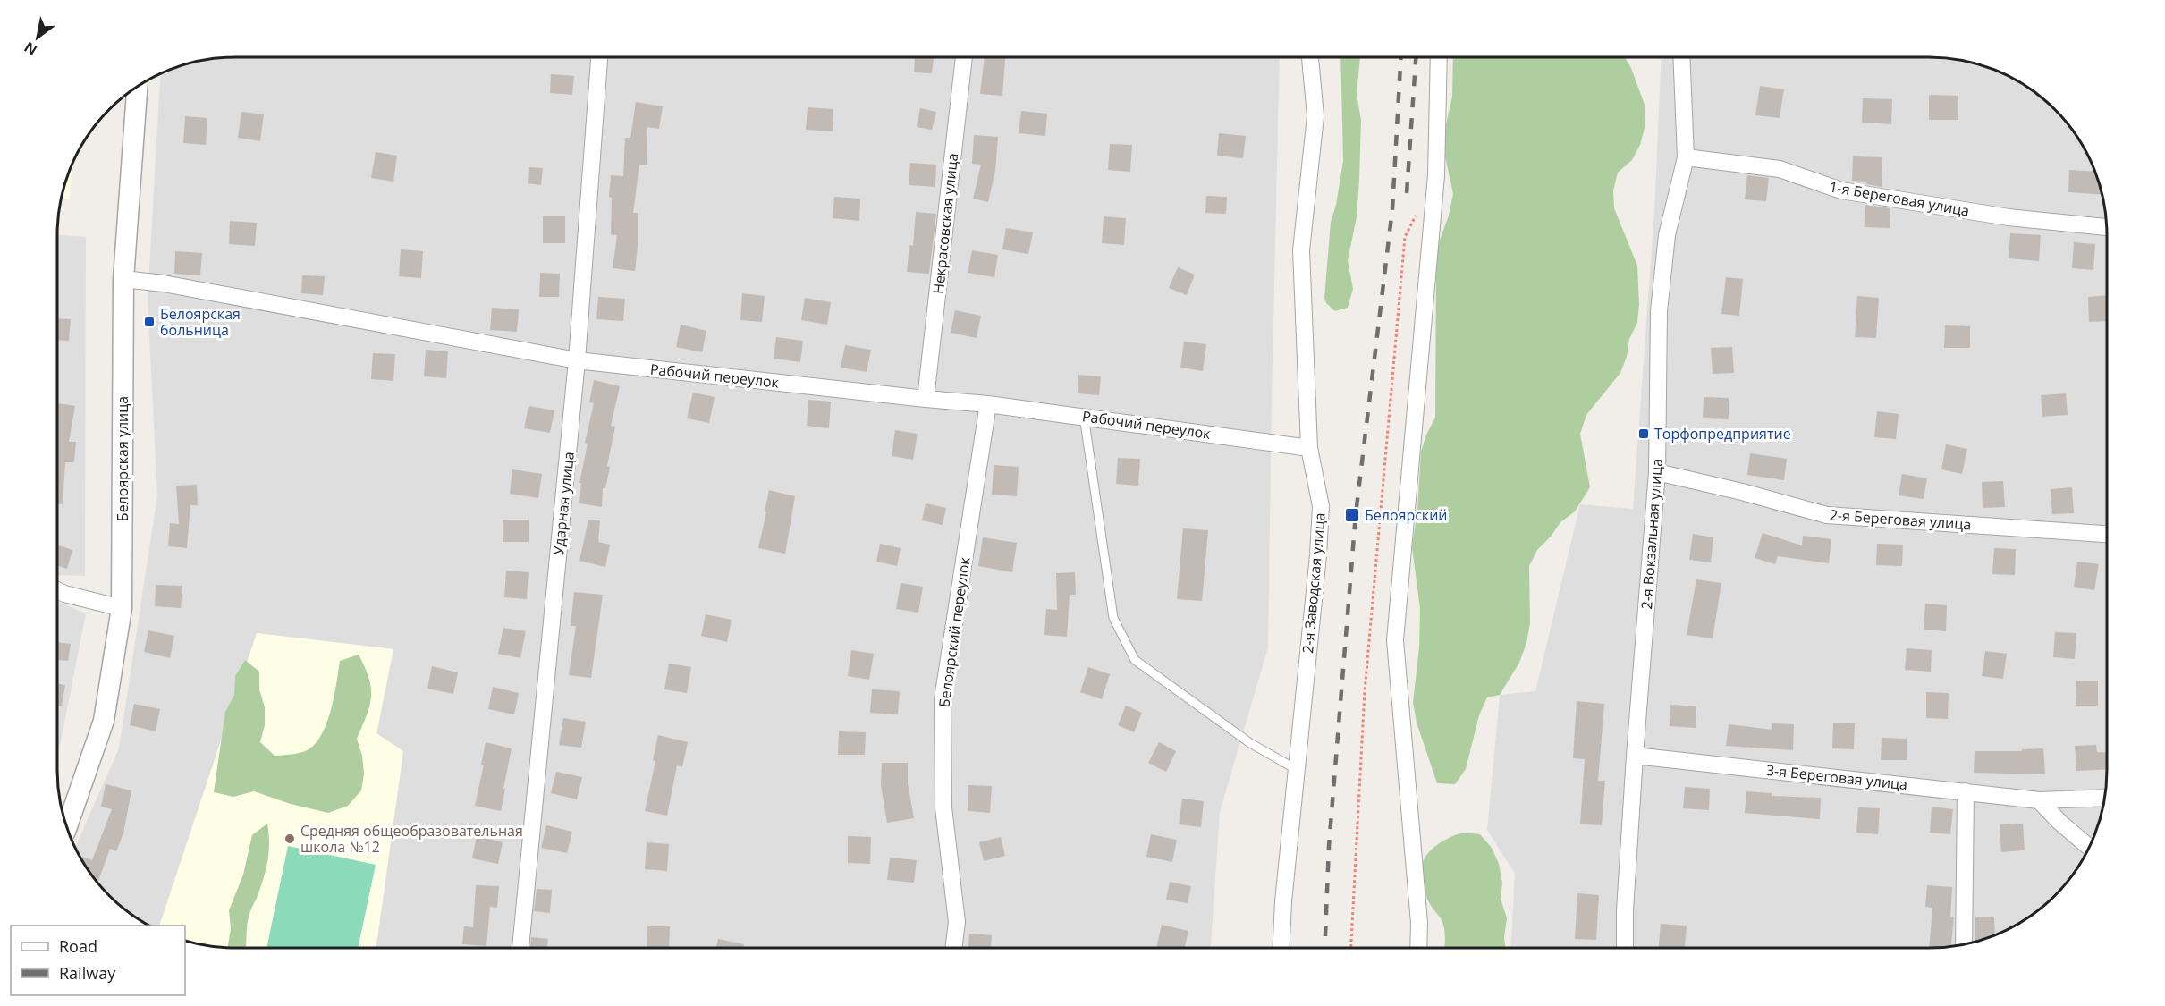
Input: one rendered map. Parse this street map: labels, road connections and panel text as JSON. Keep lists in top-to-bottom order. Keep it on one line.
{"streets":{"street":["1-я Береговая улица","Некрасовская улица","Рабочий переулок","Белоярская улица","Ударная улица","2-я Береговая улица","2-я Вокзальная улица","2-я Заводская улица","Белоярский переулок","3-я Береговая улица"]},"crossings":[["1-я Береговая улица","2-я Вокзальная улица"],["Некрасовская улица","Рабочий переулок"],["Рабочий переулок","Белоярская улица"],["Рабочий переулок","Ударная улица"],["Рабочий переулок","2-я Заводская улица"],["Рабочий переулок","Белоярский переулок"],["2-я Береговая улица","2-я Вокзальная улица"],["2-я Вокзальная улица","3-я Береговая улица"]],"places":{"transit":["Белоярская больница","Торфопредприятие","Белоярский"],"other":["Средняя общеобразовательная школа №12"]},"legend":["Road","Railway"],"north":"bottom left"}
